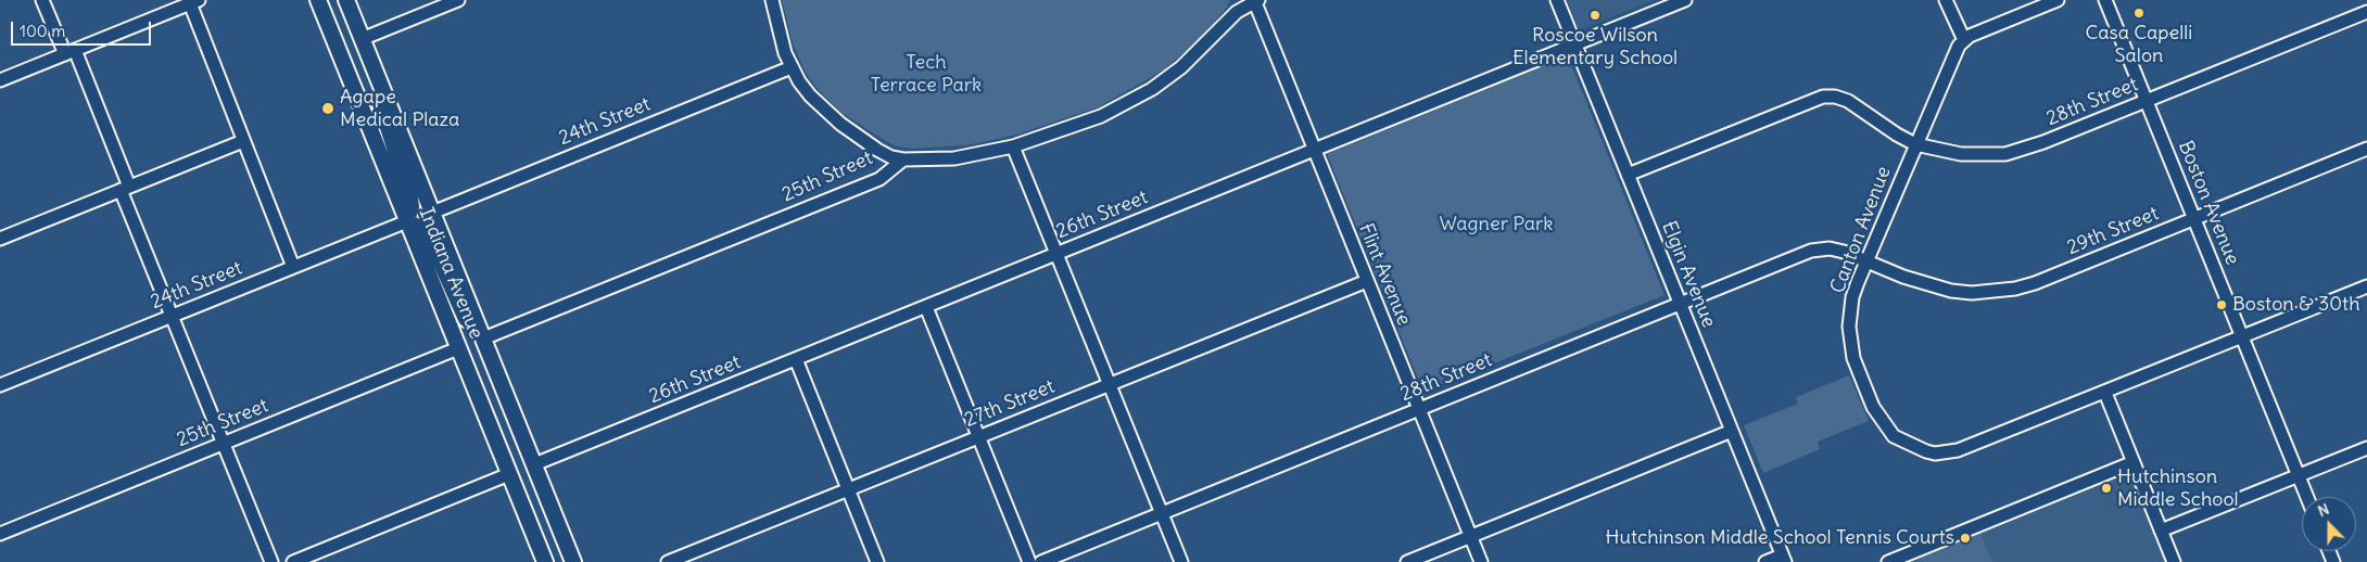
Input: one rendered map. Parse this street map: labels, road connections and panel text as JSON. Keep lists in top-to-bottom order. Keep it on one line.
{"streets":{"main road":["Indiana Avenue"],"street":["28th Street","24th Street","25th Street","Boston Avenue","26th Street","Canton Avenue","29th Street","Flint Avenue","Elgin Avenue","27th Street"]},"crossings":[["28th Street","Boston Avenue"],["28th Street","Canton Avenue"],["28th Street","29th Street"],["28th Street","Flint Avenue"],["28th Street","Elgin Avenue"],["24th Street","Indiana Avenue"],["25th Street","Indiana Avenue"],["Boston Avenue","29th Street"],["26th Street","Indiana Avenue"],["26th Street","Flint Avenue"],["26th Street","Elgin Avenue"],["Canton Avenue","29th Street"],["Flint Avenue","27th Street"]],"parks":["Tech Terrace Park","Wagner Park"],"places":["Casa Capelli Salon","Roscoe Wilson Elementary School","Agape Medical Plaza","Boston & 30th","Hutchinson Middle School","Hutchinson Middle School Tennis Courts"],"scale_bar":"100 m","north":"top"}
